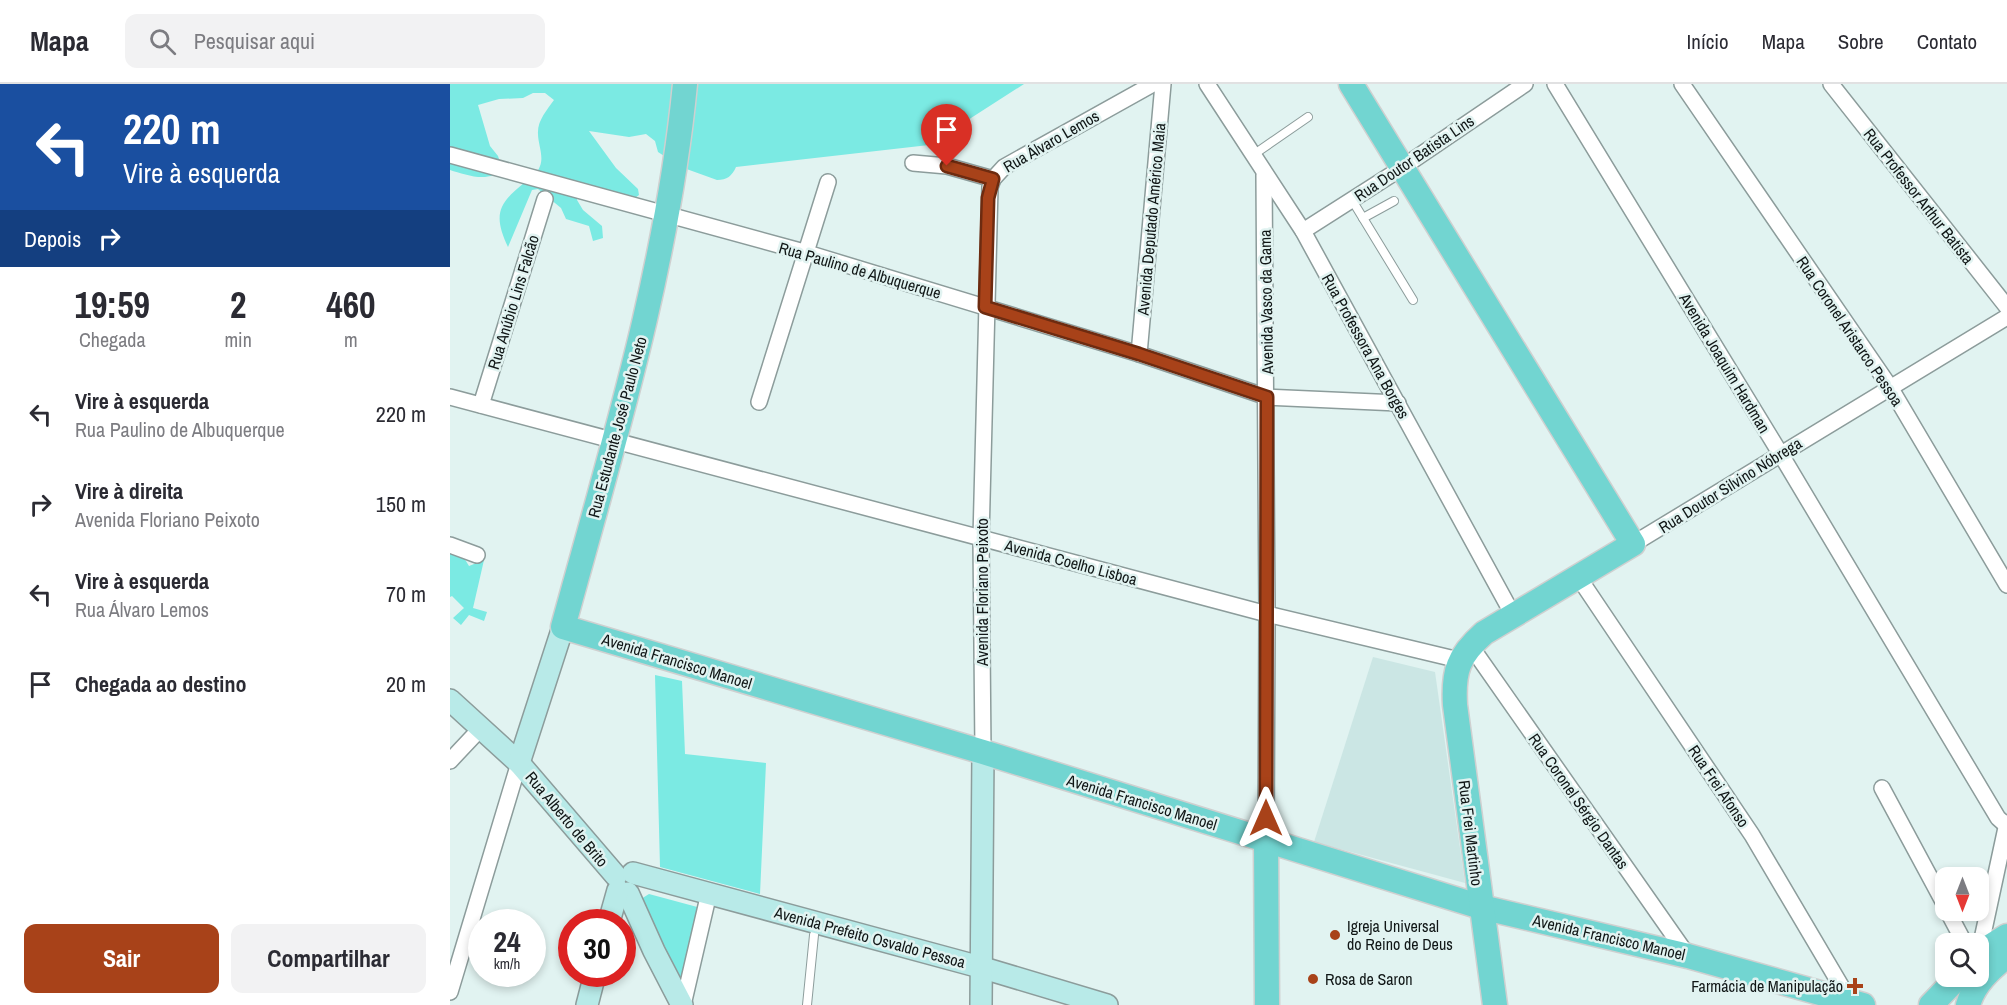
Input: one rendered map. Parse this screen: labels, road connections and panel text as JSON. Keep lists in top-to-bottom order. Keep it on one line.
{"streets":{"main road":["Avenida Vasco da Gama","Rua Estudante José Paulo Neto","Rua Doutor Silvino Nóbrega","Avenida Francisco Manoel","Rua Frei Martinho"],"street":["Rua Álvaro Lemos","Rua Doutor Batista Lins","Rua Professor Arthur Batista","Avenida Deputado Américo Maia","Rua Paulino de Albuquerque","Rua Anúbio Lins Falcão","Rua Coronel Aristarco Pessoa","Rua Professora Ana Borges","Avenida Joaquim Hardman","Avenida Coelho Lisboa","Avenida Floriano Peixoto","Rua Frei Afonso","Rua Coronel Sérgio Dantas","Rua Alberto de Brito","Avenida Prefeito Osvaldo Pessoa"]},"crossings":[["Rua Álvaro Lemos","Avenida Floriano Peixoto"],["Rua Doutor Batista Lins","Rua Professora Ana Borges"],["Avenida Deputado Américo Maia","Rua Paulino de Albuquerque"],["Rua Paulino de Albuquerque","Avenida Vasco da Gama"],["Rua Paulino de Albuquerque","Rua Professora Ana Borges"],["Rua Paulino de Albuquerque","Rua Estudante José Paulo Neto"],["Rua Paulino de Albuquerque","Avenida Floriano Peixoto"],["Rua Anúbio Lins Falcão","Avenida Coelho Lisboa"],["Avenida Vasco da Gama","Rua Professora Ana Borges"],["Avenida Vasco da Gama","Avenida Coelho Lisboa"],["Avenida Vasco da Gama","Avenida Francisco Manoel"],["Rua Coronel Aristarco Pessoa","Rua Doutor Silvino Nóbrega"],["Rua Professora Ana Borges","Rua Doutor Silvino Nóbrega"],["Avenida Joaquim Hardman","Rua Doutor Silvino Nóbrega"],["Rua Estudante José Paulo Neto","Avenida Coelho Lisboa"],["Rua Estudante José Paulo Neto","Avenida Francisco Manoel"],["Rua Estudante José Paulo Neto","Rua Alberto de Brito"],["Rua Doutor Silvino Nóbrega","Avenida Coelho Lisboa"],["Rua Doutor Silvino Nóbrega","Rua Frei Afonso"],["Rua Doutor Silvino Nóbrega","Rua Coronel Sérgio Dantas"],["Rua Doutor Silvino Nóbrega","Rua Frei Martinho"],["Avenida Coelho Lisboa","Avenida Floriano Peixoto"],["Avenida Coelho Lisboa","Rua Coronel Sérgio Dantas"],["Avenida Coelho Lisboa","Rua Frei Martinho"],["Avenida Floriano Peixoto","Avenida Francisco Manoel"],["Avenida Floriano Peixoto","Avenida Prefeito Osvaldo Pessoa"],["Avenida Francisco Manoel","Rua Frei Afonso"],["Avenida Francisco Manoel","Rua Coronel Sérgio Dantas"],["Avenida Francisco Manoel","Rua Frei Martinho"],["Rua Coronel Sérgio Dantas","Rua Frei Martinho"],["Rua Alberto de Brito","Avenida Prefeito Osvaldo Pessoa"]],"places":{"other":["Igreja Universal do Reino de Deus","Rosa de Saron"],"health":["Farmácia de Manipulação"]},"north":"bottom","page":{"header":"Mapa","search":"Pesquisar aqui","nav":["Início","Mapa","Sobre","Contato"],"turn":["220 m","Vire à esquerda"],"then":"Depois","eta":["19:59","Chegada","2","min","460","m"],"list":[{"name":"Vire à esquerda","note":"Rua Paulino de Albuquerque","value":"220 m"},{"name":"Vire à direita","note":"Avenida Floriano Peixoto","value":"150 m"},{"name":"Vire à esquerda","note":"Rua Álvaro Lemos","value":"70 m"},{"name":"Chegada ao destino","value":"20 m"}],"speed":"24 km/h","limit":"30","buttons":["Sair","Compartilhar"]}}
